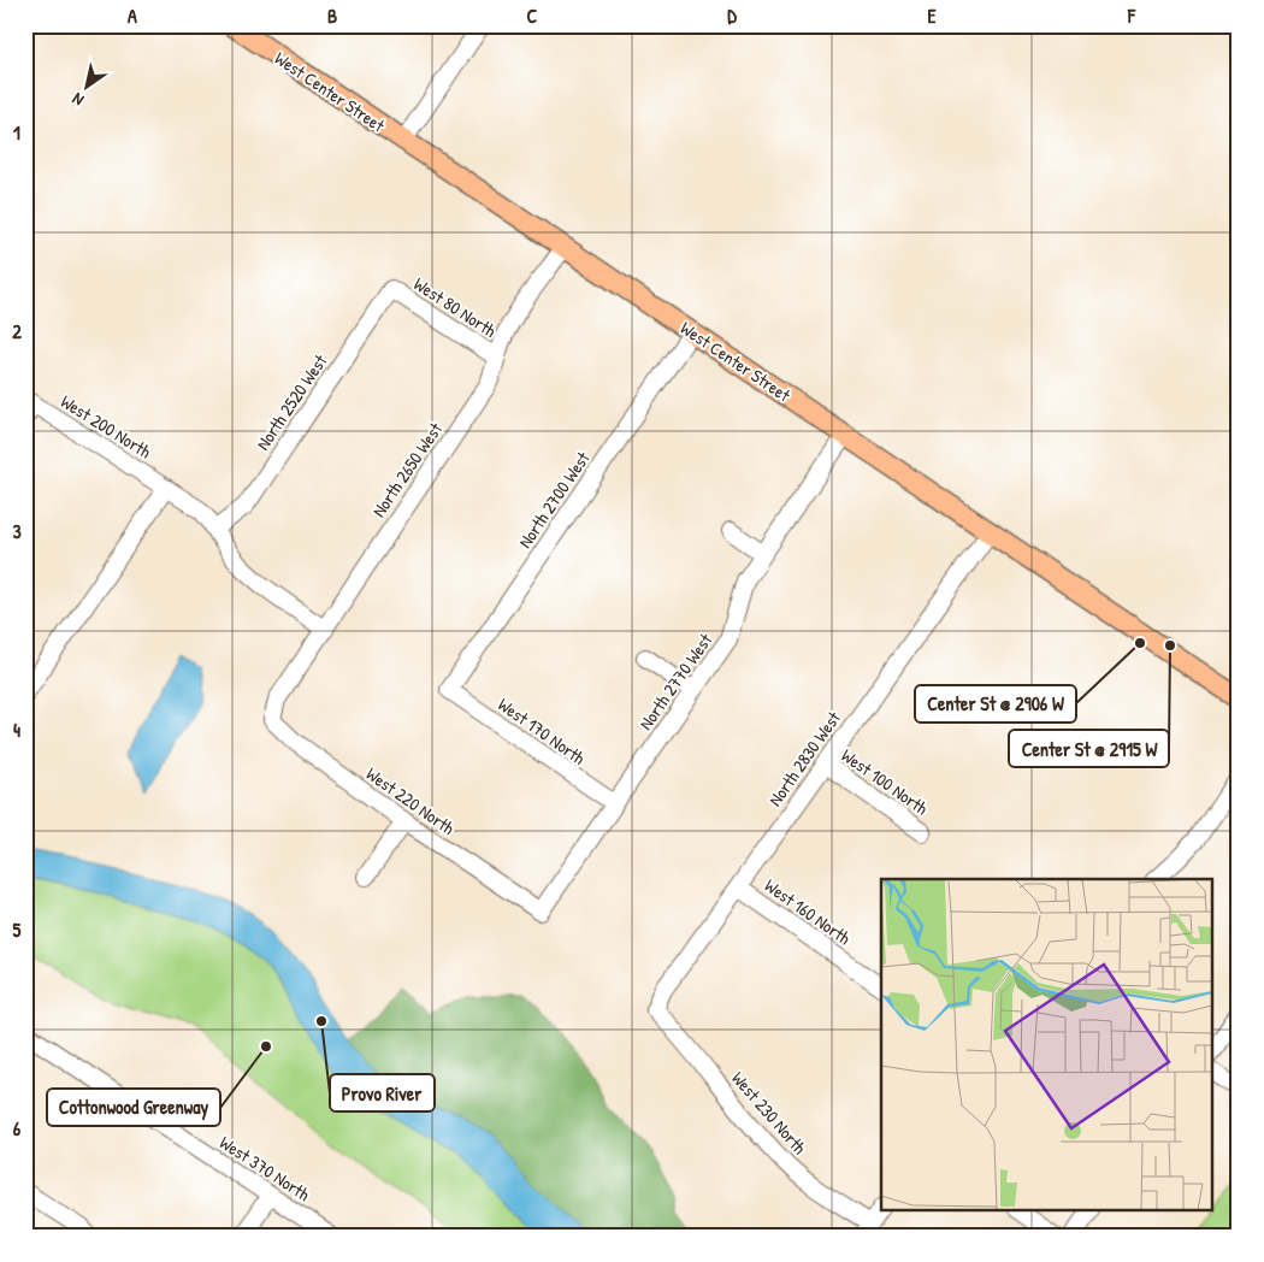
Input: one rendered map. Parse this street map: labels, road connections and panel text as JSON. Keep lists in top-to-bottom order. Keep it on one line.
{"streets":{"main road":["West Center Street"],"street":["West 80 North","North 2520 West","West 200 North","North 2650 West","North 2700 West","North 2770 West","West 170 North","North 2830 West","West 100 North","West 220 North","West 160 North","West 230 North","West 370 North"]},"crossings":[["West Center Street","North 2650 West"],["West Center Street","North 2700 West"],["West Center Street","North 2770 West"],["West Center Street","North 2830 West"],["West 80 North","North 2520 West"],["West 80 North","North 2650 West"],["North 2520 West","West 200 North"],["West 200 North","North 2650 West"],["North 2650 West","West 220 North"],["North 2700 West","West 170 North"],["North 2770 West","West 170 North"],["North 2770 West","West 220 North"],["North 2830 West","West 100 North"],["North 2830 West","West 160 North"],["North 2830 West","West 230 North"]],"places":["Center St @ 2906 W","Center St @ 2915 W","Provo River","Cottonwood Greenway"],"north":"bottom left","grid":{"columns":["A","B","C","D","E","F"],"rows":["1","2","3","4","5","6"]}}
